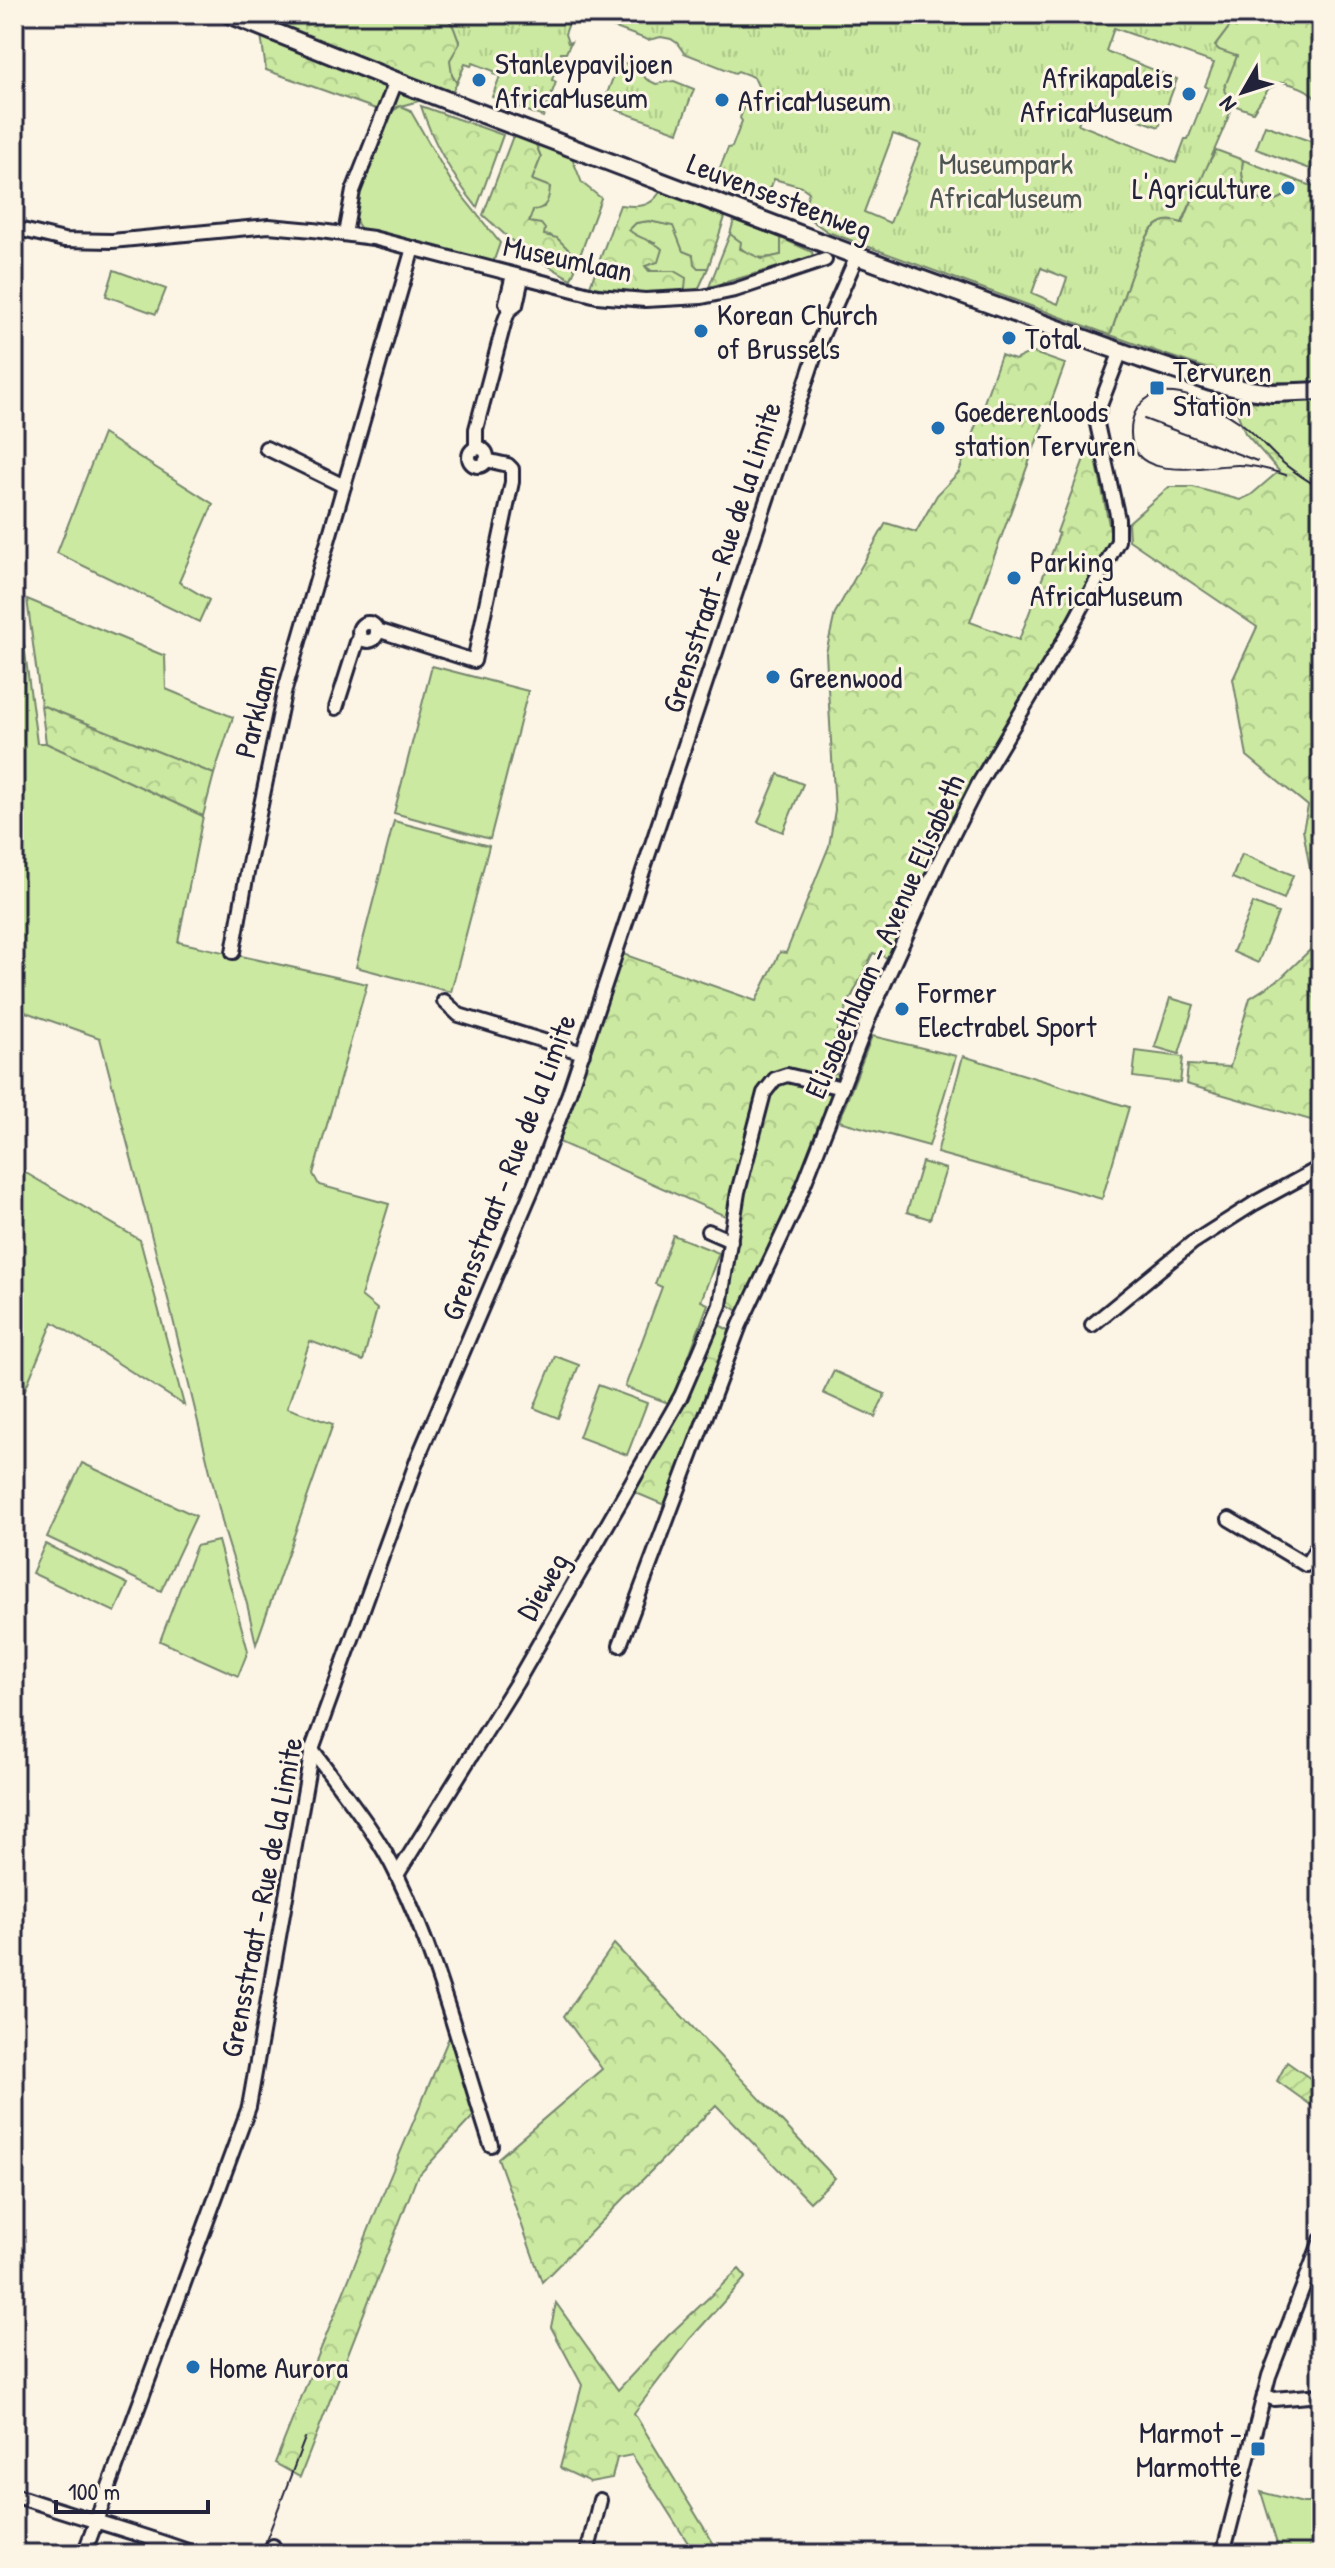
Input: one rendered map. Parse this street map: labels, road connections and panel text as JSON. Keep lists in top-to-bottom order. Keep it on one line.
{"streets":{"main road":["Leuvensesteenweg"],"street":["Museumlaan","Grensstraat - Rue de la Limite","Parklaan","Elisabethlaan - Avenue Elisabeth","Dieweg"]},"crossings":[["Leuvensesteenweg","Grensstraat - Rue de la Limite"],["Leuvensesteenweg","Elisabethlaan - Avenue Elisabeth"],["Museumlaan","Parklaan"],["Elisabethlaan - Avenue Elisabeth","Dieweg"]],"parks":["Museumpark AfricaMuseum"],"places":{"other":["Stanleypaviljoen AfricaMuseum","Afrikapaleis AfricaMuseum","AfricaMuseum","L'Agriculture","Korean Church of Brussels","Total","Goederenloods station Tervuren","Parking AfricaMuseum","Greenwood","Former Electrabel Sport","Home Aurora"],"transit":["Tervuren Station","Marmot - Marmotte"]},"scale_bar":"100 m","north":"bottom left"}
